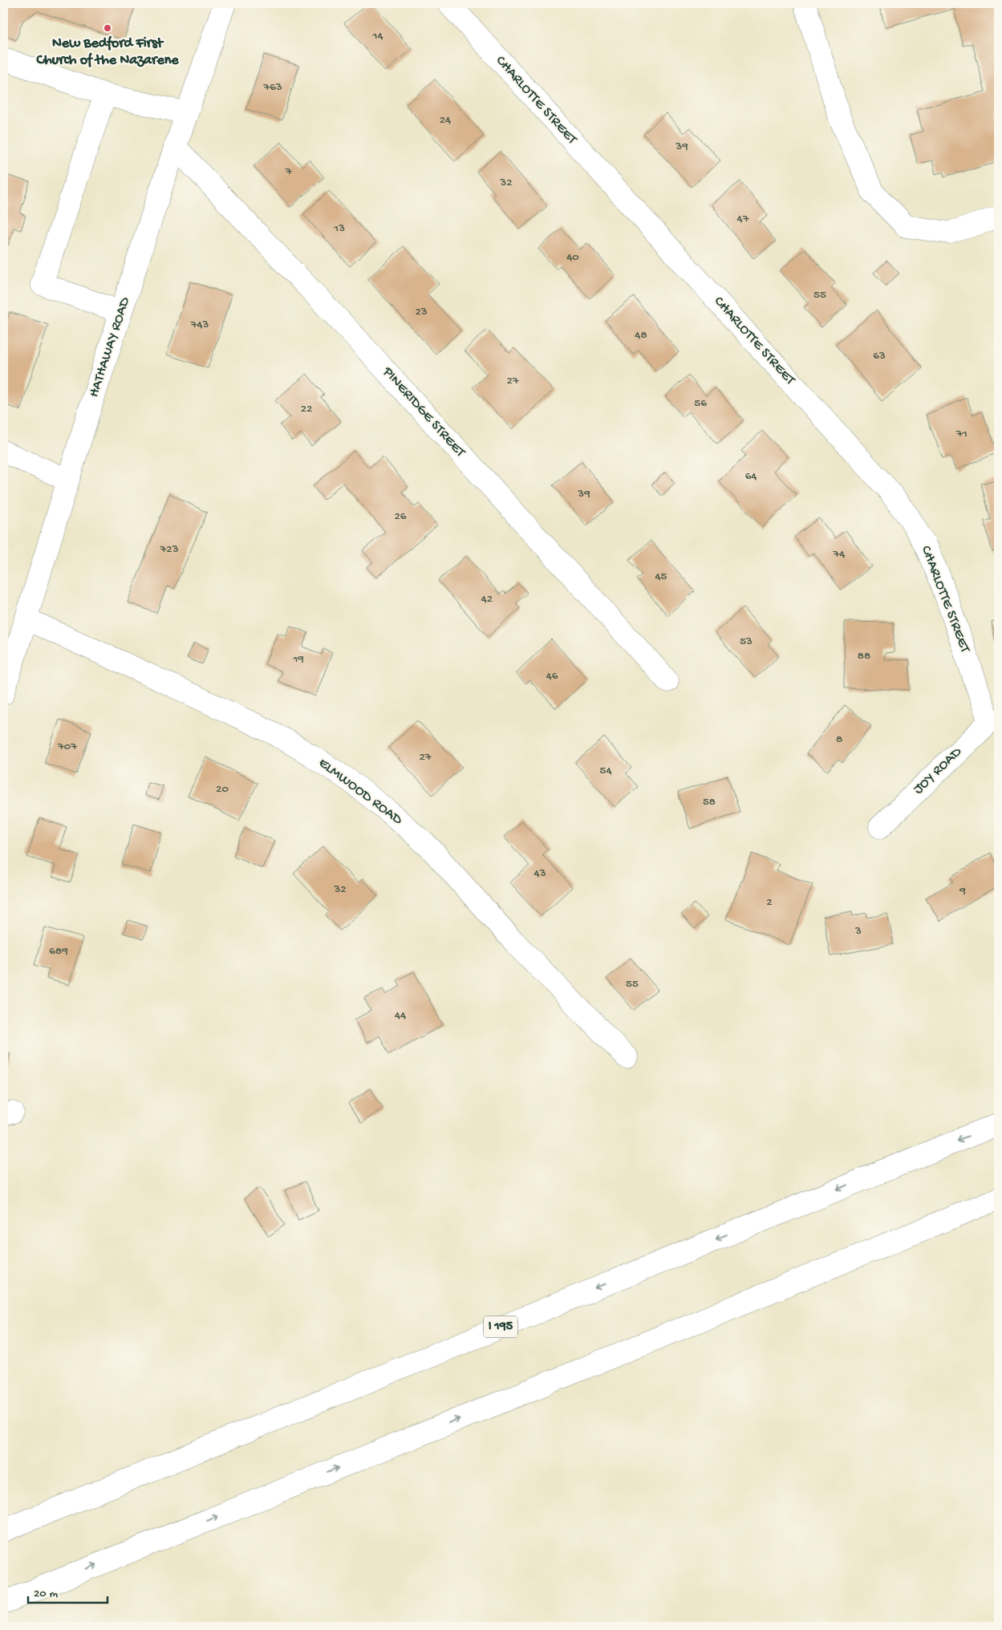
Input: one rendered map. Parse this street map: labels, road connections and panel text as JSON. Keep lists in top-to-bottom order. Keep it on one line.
{"streets":{"main road":["CHARLOTTE STREET","HATHAWAY ROAD","PINERIDGE STREET","JOY ROAD","ELMWOOD ROAD","I 195"]},"crossings":[["CHARLOTTE STREET","JOY ROAD"],["HATHAWAY ROAD","PINERIDGE STREET"],["HATHAWAY ROAD","ELMWOOD ROAD"]],"places":["New Bedford First Church of the Nazarene"],"house_numbers":["14","763","24","39","7","32","47","13","40","55","23","743","48","63","27","56","22","71","64","39","26","723","74","45","42","53","88","19","46","8","707","27","54","20","58","43","32","9","2","3","689","55","44"],"scale_bar":"20 m"}
